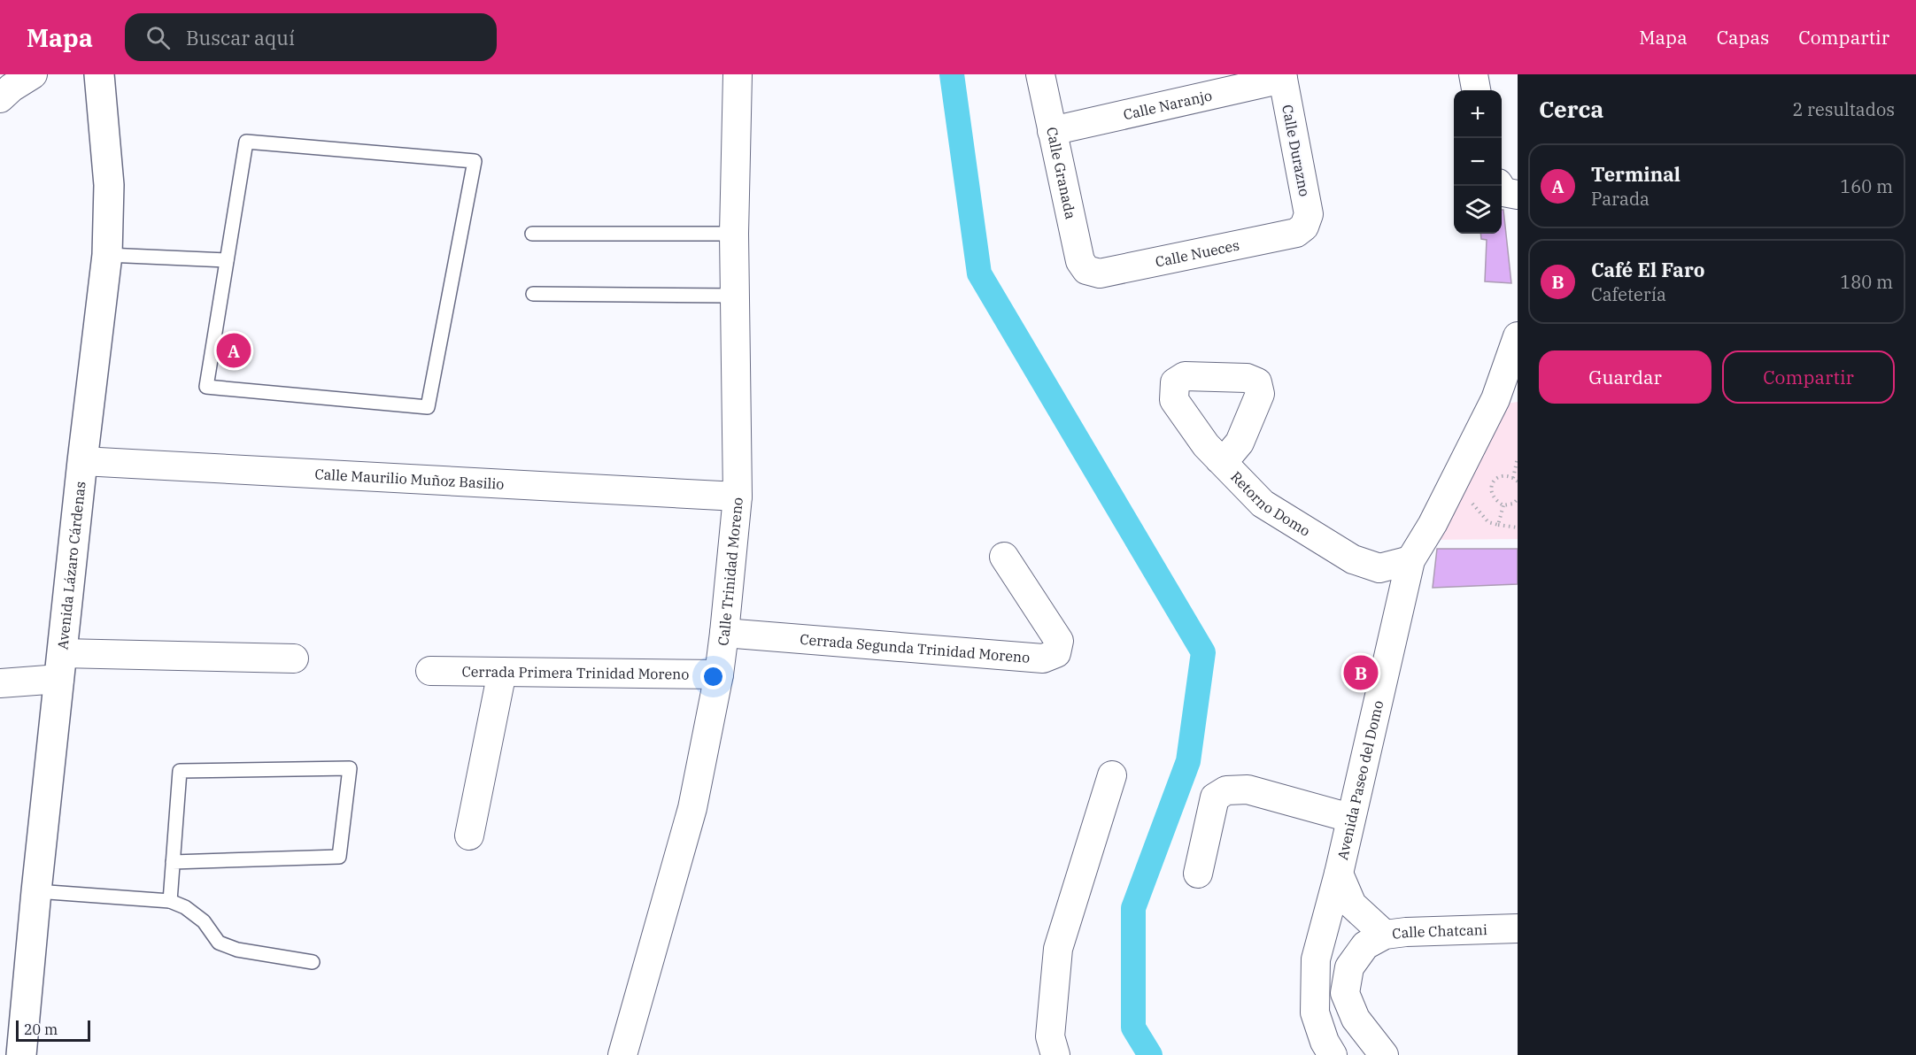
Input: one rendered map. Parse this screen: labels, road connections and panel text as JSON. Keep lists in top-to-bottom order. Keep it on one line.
{"streets":{"main road":["Avenida Lázaro Cárdenas"],"street":["Calle Naranjo","Calle Durazno","Calle Granada","Calle Nueces","Calle Maurilio Muñoz Basilio","Retorno Domo","Calle Trinidad Moreno","Cerrada Segunda Trinidad Moreno","Cerrada Primera Trinidad Moreno","Avenida Paseo del Domo","Calle Chatcani"]},"crossings":[["Calle Naranjo","Calle Durazno"],["Calle Naranjo","Calle Granada"],["Calle Durazno","Calle Nueces"],["Calle Granada","Calle Nueces"],["Calle Maurilio Muñoz Basilio","Avenida Lázaro Cárdenas"],["Calle Maurilio Muñoz Basilio","Calle Trinidad Moreno"],["Retorno Domo","Avenida Paseo del Domo"],["Calle Trinidad Moreno","Cerrada Segunda Trinidad Moreno"],["Calle Trinidad Moreno","Cerrada Primera Trinidad Moreno"]],"scale_bar":"20 m","page":{"header":"Mapa","search":"Buscar aquí","nav":["Mapa","Capas","Compartir"],"heading":["Cerca","2 resultados"],"map_buttons":["+","−"],"list":[{"mark":"A","name":"Terminal","note":"Parada","value":"160 m"},{"mark":"B","name":"Café El Faro","note":"Cafetería","value":"180 m"}],"pins":["A","B"],"buttons":["Guardar","Compartir"],"scale":"20 m"}}
